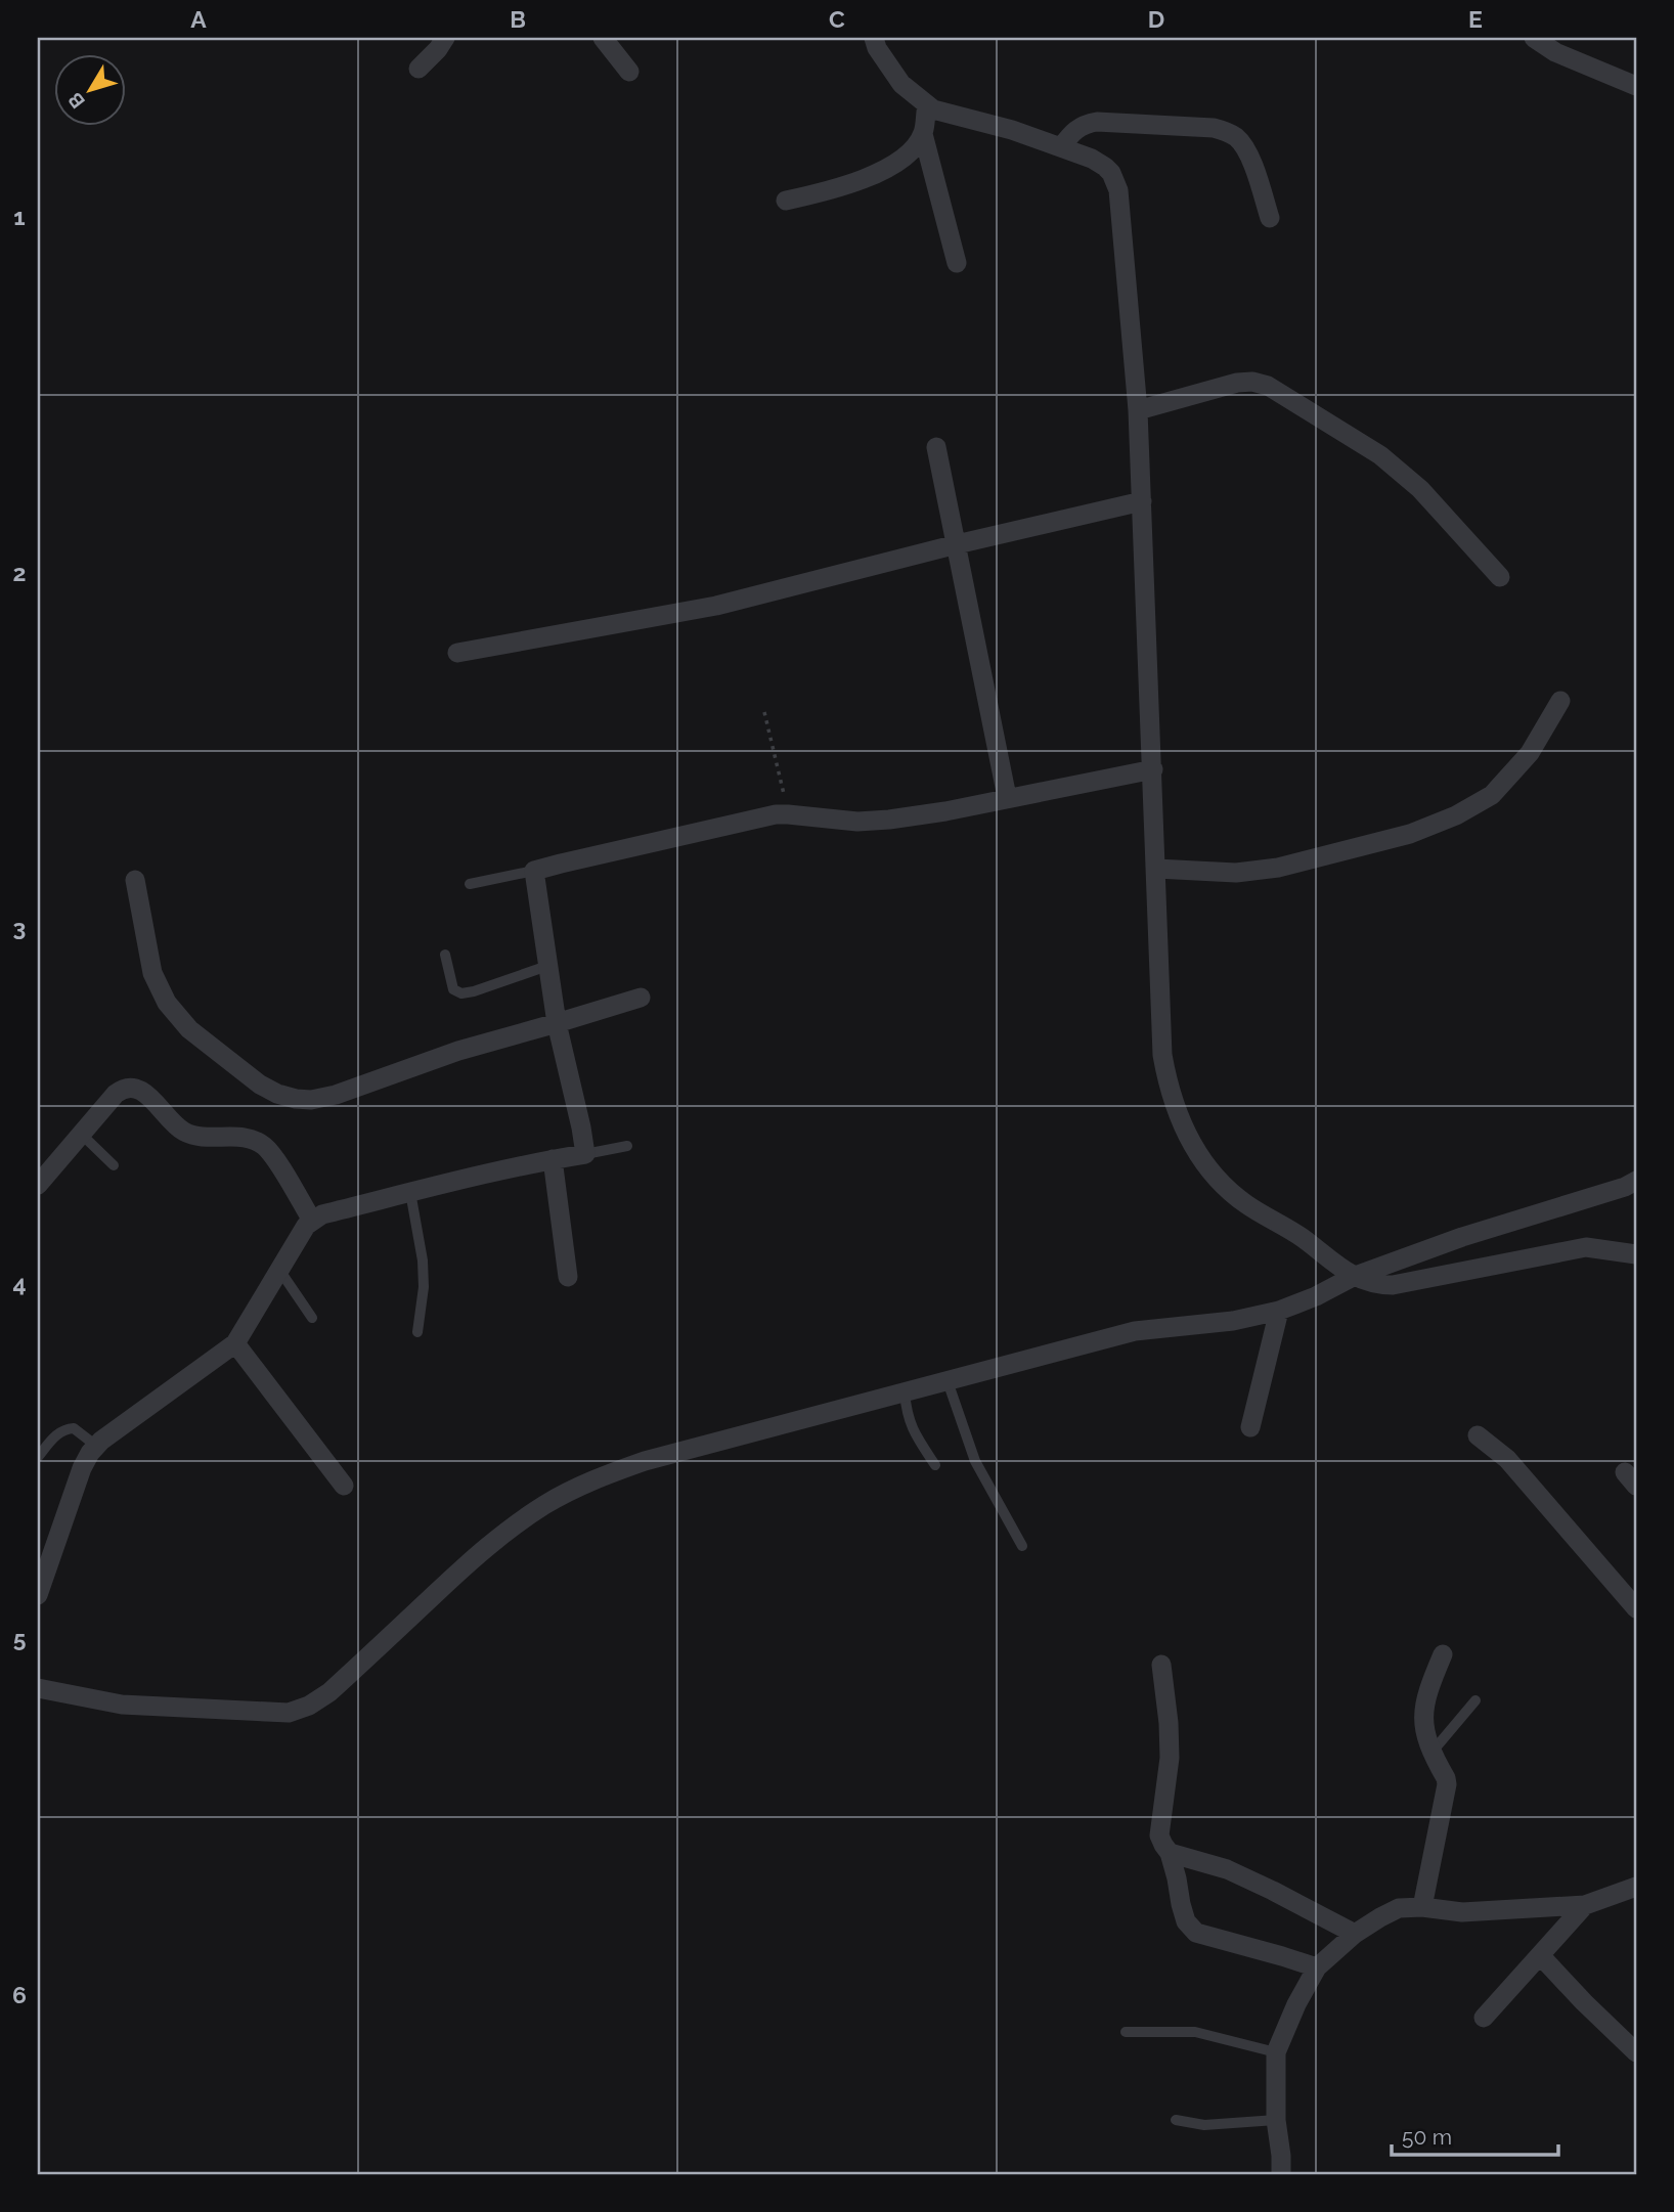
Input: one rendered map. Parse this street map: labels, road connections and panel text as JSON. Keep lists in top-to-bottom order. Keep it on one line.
{"scale_bar":"50 m","north":"bottom left","grid":{"columns":["A","B","C","D","E"],"rows":["1","2","3","4","5","6"]}}
